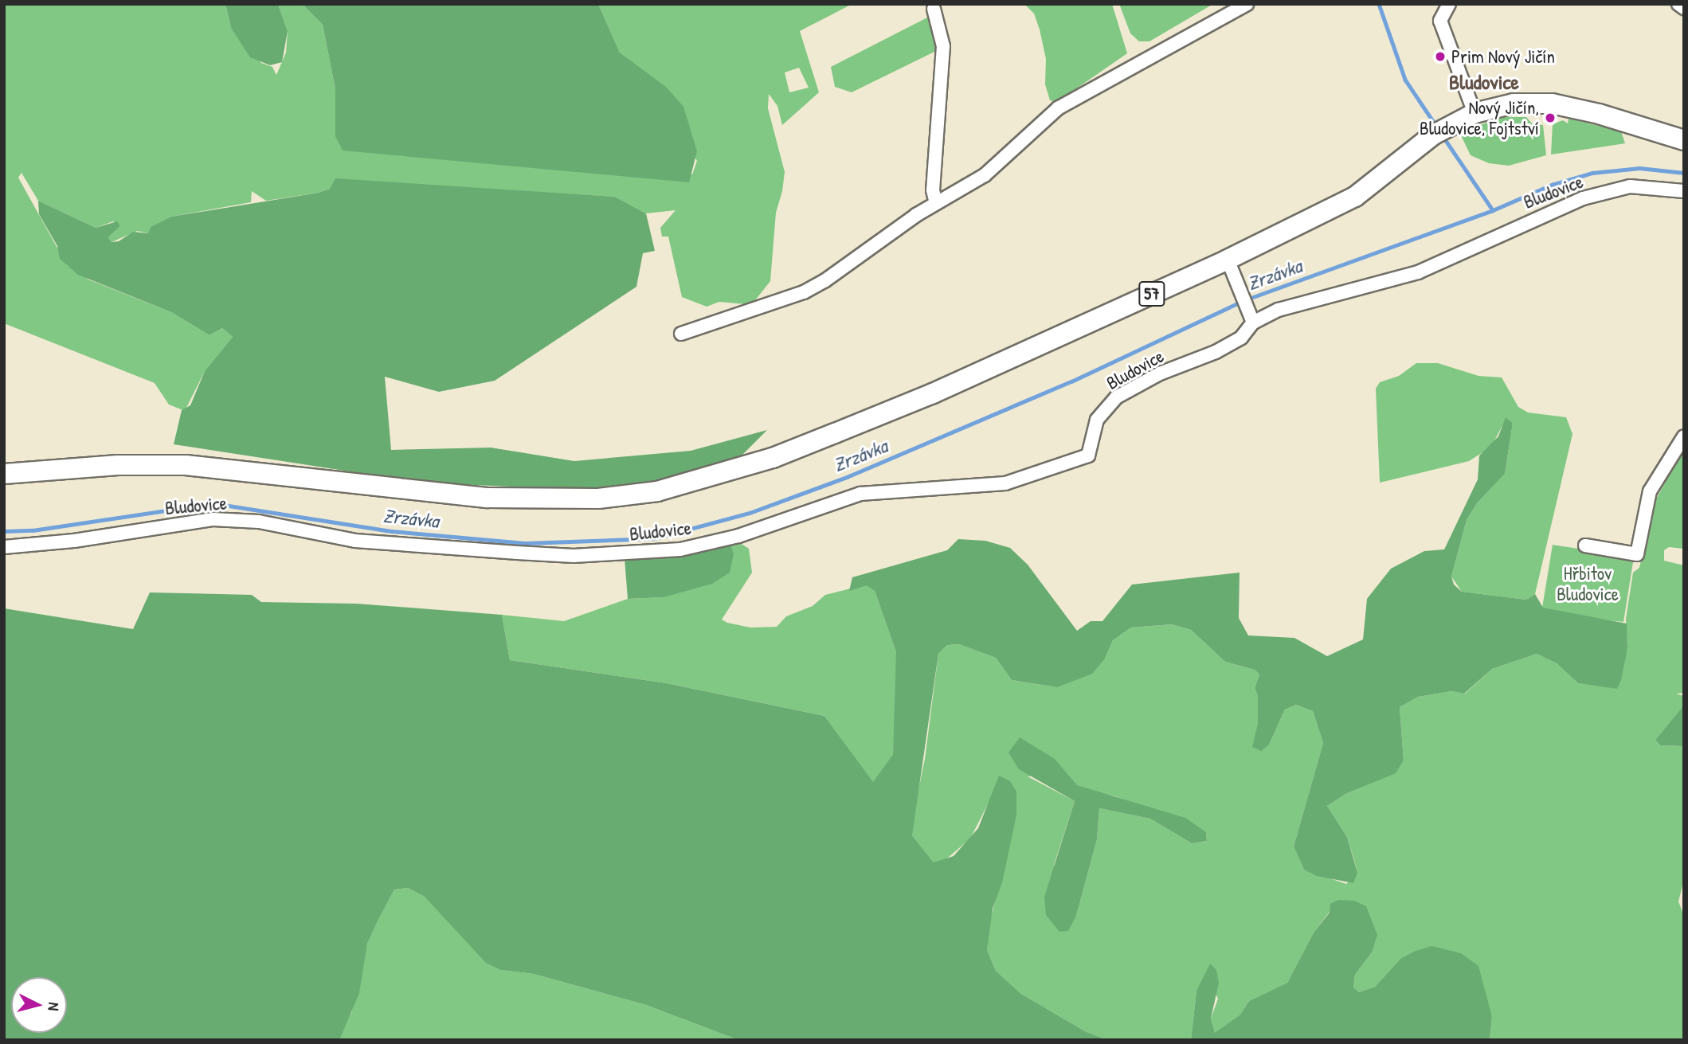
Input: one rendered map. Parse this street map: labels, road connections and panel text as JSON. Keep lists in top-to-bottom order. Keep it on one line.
{"streets":{"main road":["57"],"street":["Bludovice"]},"districts":["Bludovice"],"water":["Zrzávka"],"parks":["Hřbitov Bludovice"],"places":["Prim Nový Jičín","Nový Jičín, Bludovice, Fojtství"],"north":"right"}
